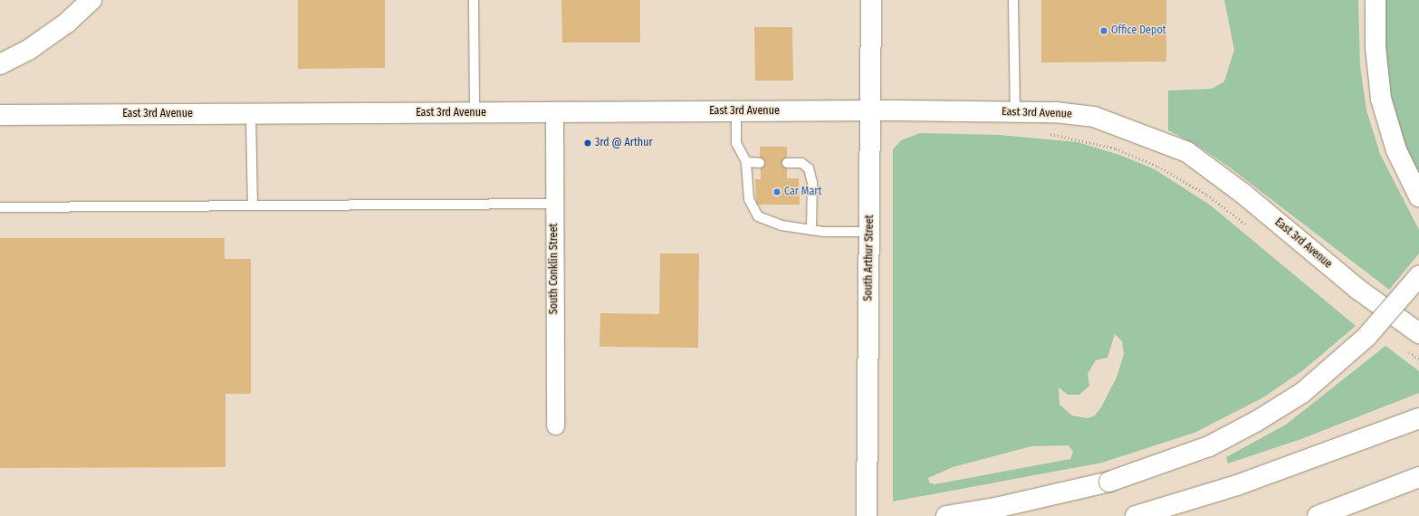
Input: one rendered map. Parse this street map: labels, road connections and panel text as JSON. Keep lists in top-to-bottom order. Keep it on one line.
{"streets":{"main road":["East 3rd Avenue","South Arthur Street"],"street":["South Conklin Street"]},"crossings":[["East 3rd Avenue","South Arthur Street"],["East 3rd Avenue","South Conklin Street"]],"places":["Office Depot","3rd @ Arthur","Car Mart"]}
